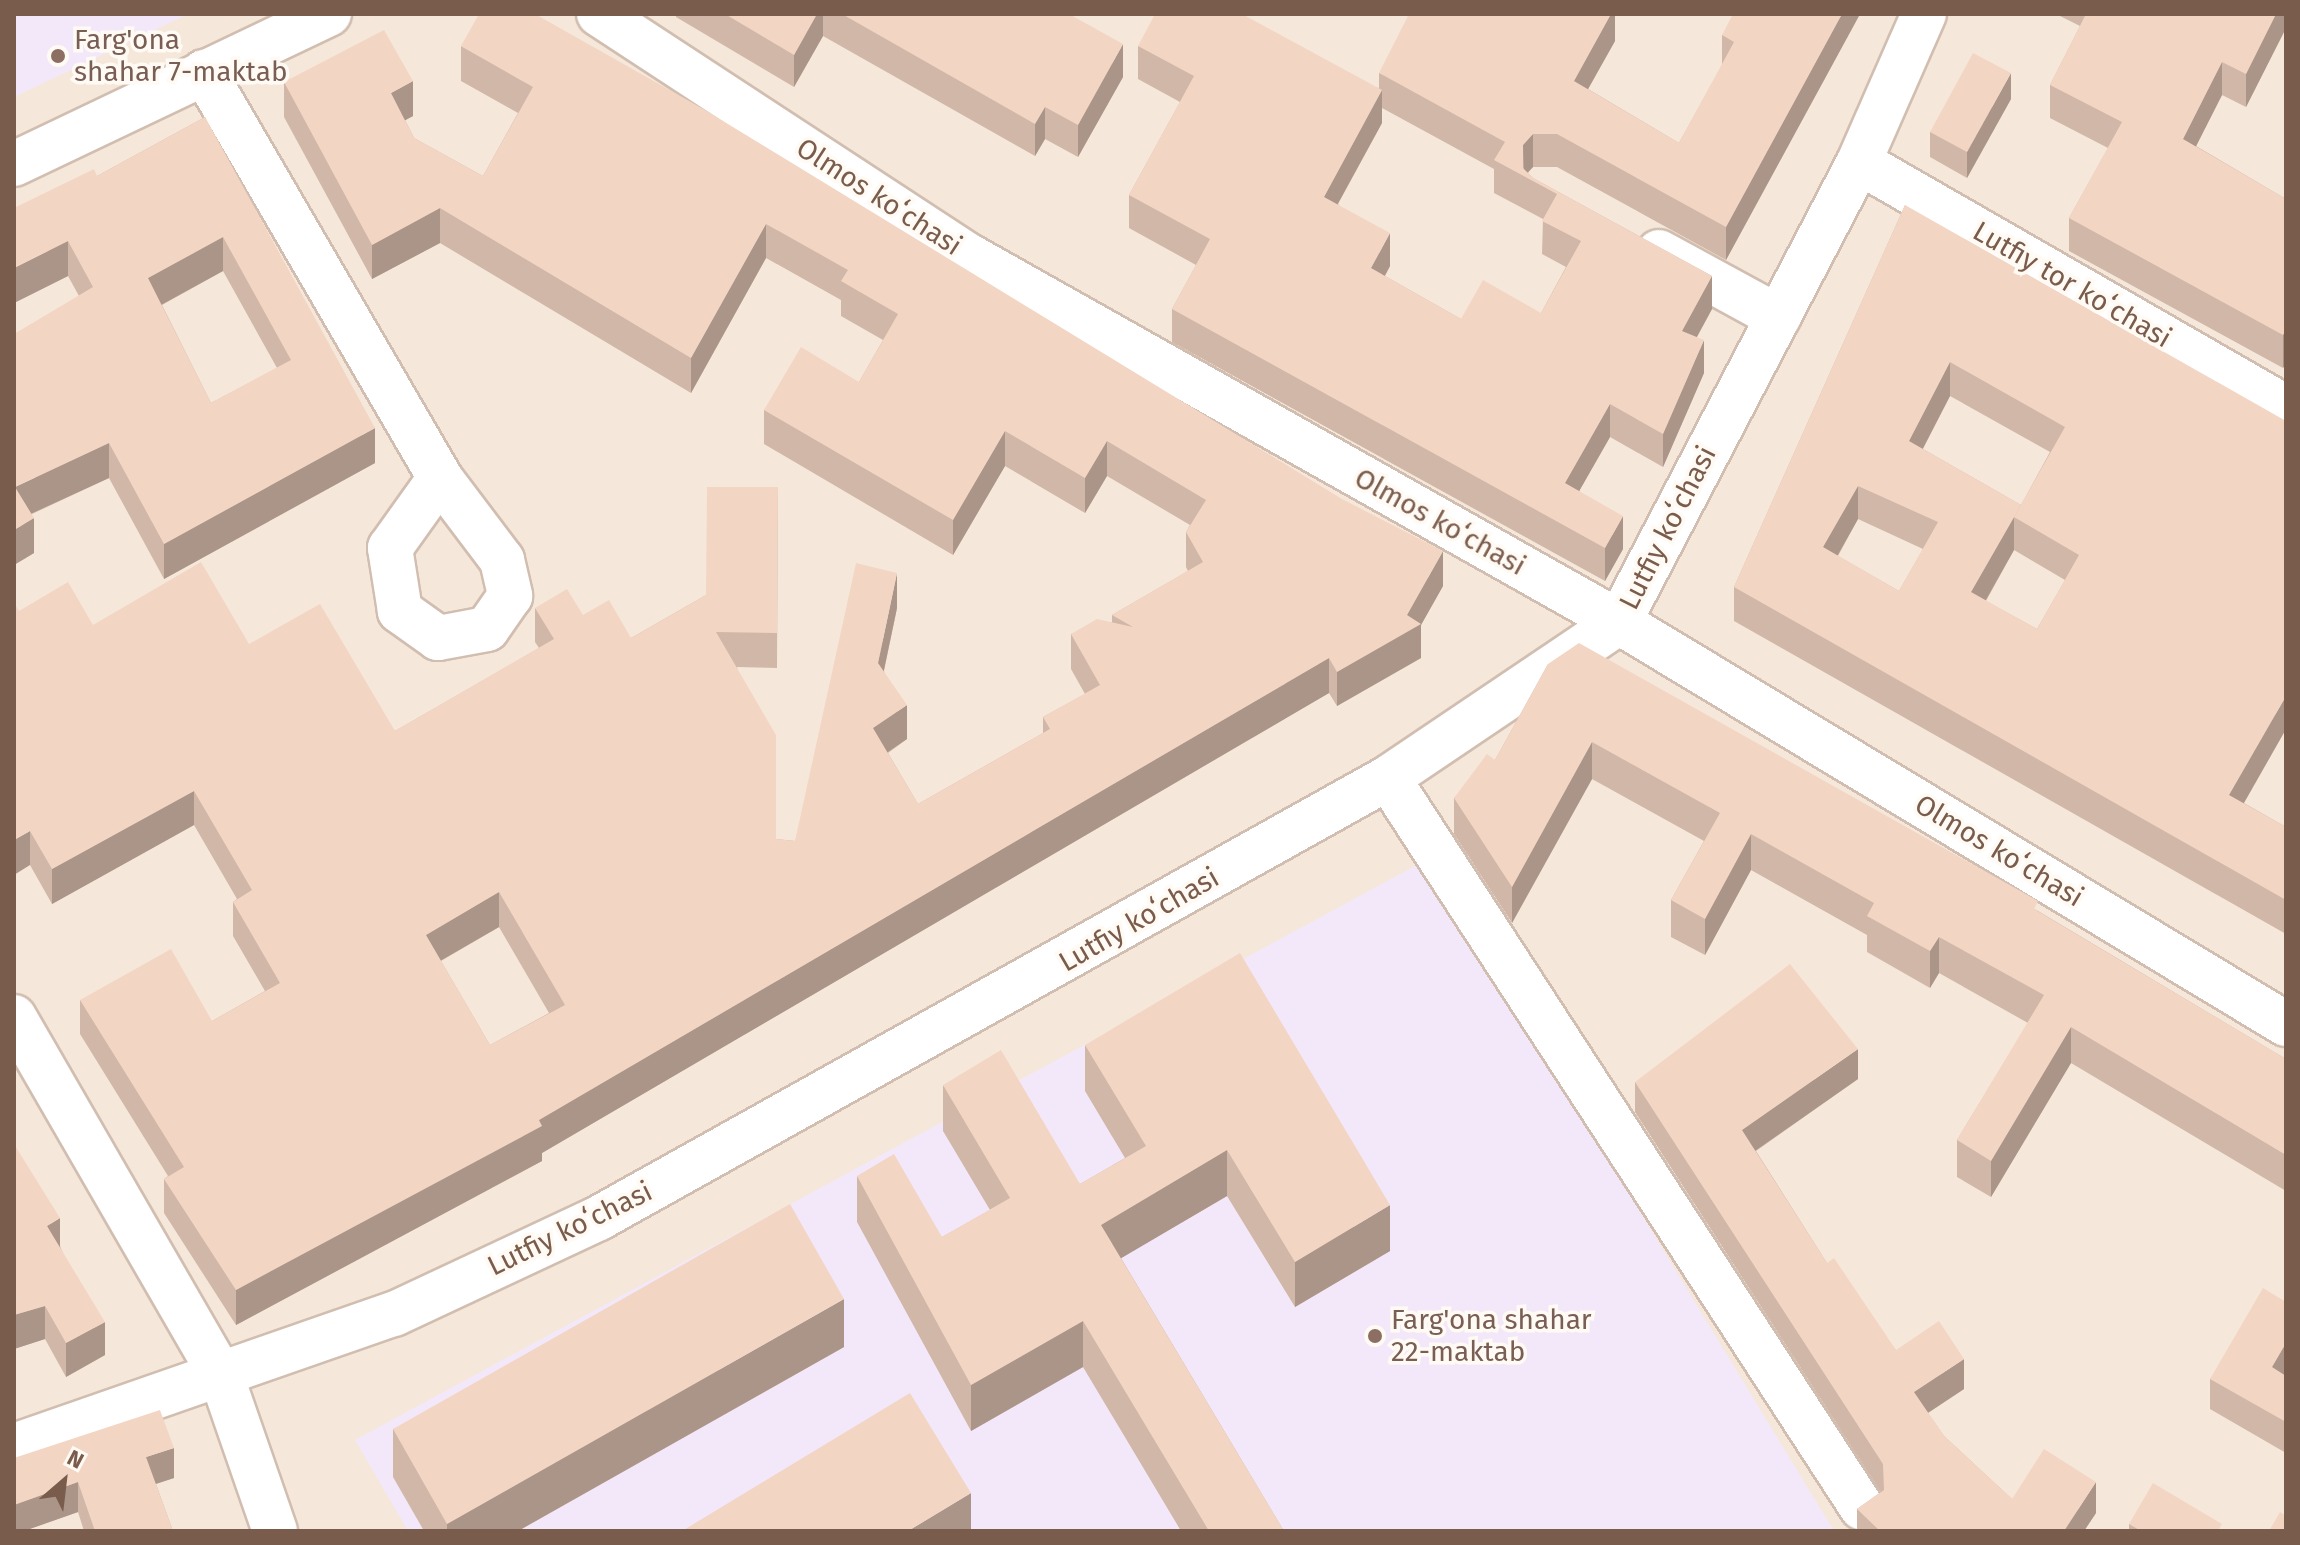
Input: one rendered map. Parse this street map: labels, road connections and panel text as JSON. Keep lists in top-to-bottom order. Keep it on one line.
{"streets":{"street":["Olmos koʻchasi","Lutfiy tor koʻchasi","Lutfiy koʻchasi"]},"crossings":[["Olmos koʻchasi","Lutfiy koʻchasi"],["Lutfiy tor koʻchasi","Lutfiy koʻchasi"]],"places":["Farg'ona shahar 7-maktab","Farg'ona shahar 22-maktab"],"north":"top right"}
